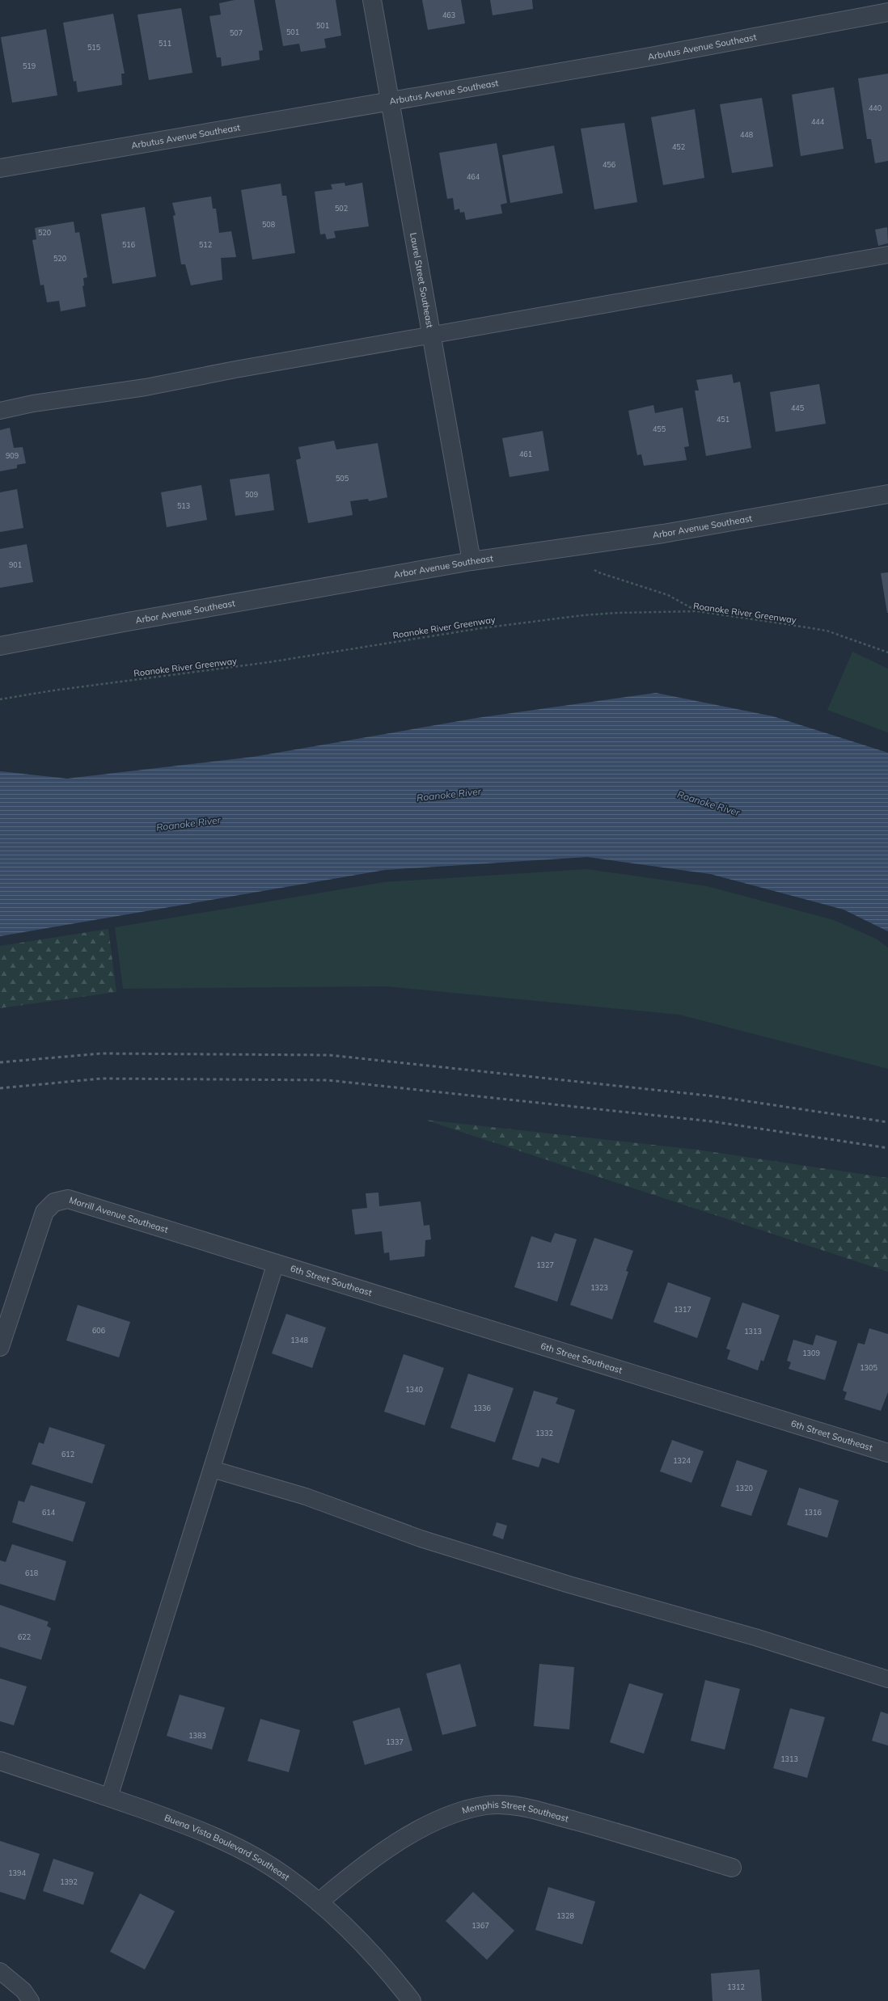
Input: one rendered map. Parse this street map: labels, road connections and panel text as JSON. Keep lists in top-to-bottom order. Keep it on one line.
{"streets":{"street":["Arbutus Avenue Southeast","Laurel Street Southeast","Arbor Avenue Southeast","Morrill Avenue Southeast","6th Street Southeast","Memphis Street Southeast","Buena Vista Boulevard Southeast"],"path":["Roanoke River Greenway"]},"crossings":[["Arbutus Avenue Southeast","Laurel Street Southeast"],["Laurel Street Southeast","Arbor Avenue Southeast"],["Morrill Avenue Southeast","6th Street Southeast"],["Memphis Street Southeast","Buena Vista Boulevard Southeast"]],"water":["Roanoke River"],"house_numbers":["463","501","501","507","511","515","519","440","444","448","452","456","464","502","508","520","516","512","520","445","451","455","461","909","505","509","513","901","1327","1323","1317","606","1313","1348","1309","1305","1340","1336","1332","612","1324","1320","614","1316","618","622","1383","1337","1313","1394","1392","1328","1367","1312"]}
